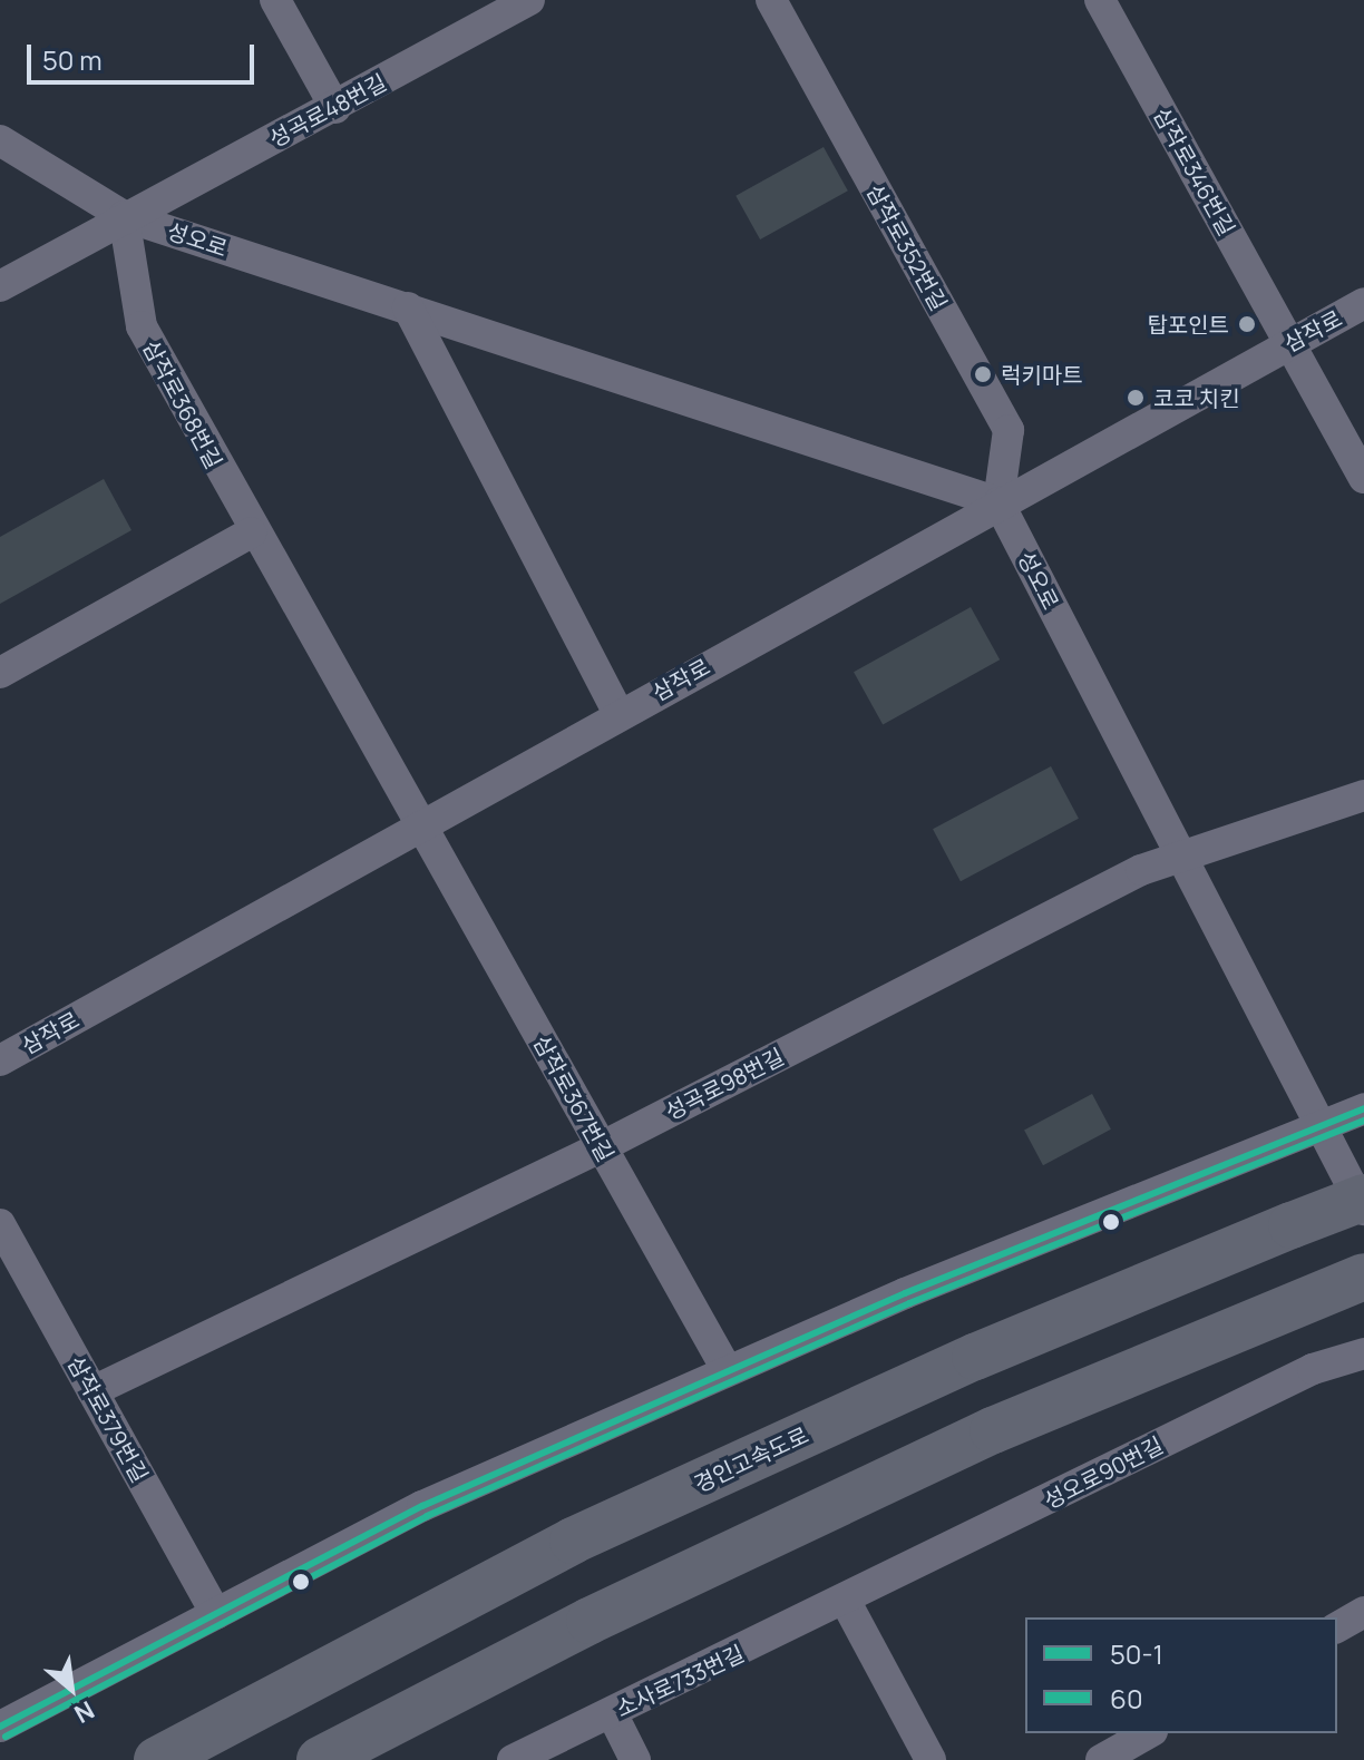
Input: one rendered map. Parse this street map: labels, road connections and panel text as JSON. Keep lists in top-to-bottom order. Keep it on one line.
{"streets":{"highway":["경인고속도로"],"street":["성곡로48번길","삼작로346번길","성오로","삼작로352번길","삼작로","삼작로368번길","성곡로98번길","삼작로367번길","삼작로379번길","성오로90번길","소사로733번길"]},"crossings":[["성곡로48번길","성오로"],["성곡로48번길","삼작로368번길"],["삼작로346번길","삼작로"],["성오로","삼작로352번길"],["성오로","삼작로"],["성오로","삼작로368번길"],["성오로","성곡로98번길"],["삼작로352번길","삼작로"],["삼작로","삼작로368번길"],["삼작로","삼작로367번길"],["삼작로368번길","삼작로367번길"],["성곡로98번길","삼작로367번길"],["성곡로98번길","삼작로379번길"],["성오로90번길","소사로733번길"]],"places":["탑포인트","럭키마트","코코 치킨"],"lines":["transit line 50-1","transit line 60"],"legend":["50-1","60"],"scale_bar":"50 m","north":"bottom right"}
